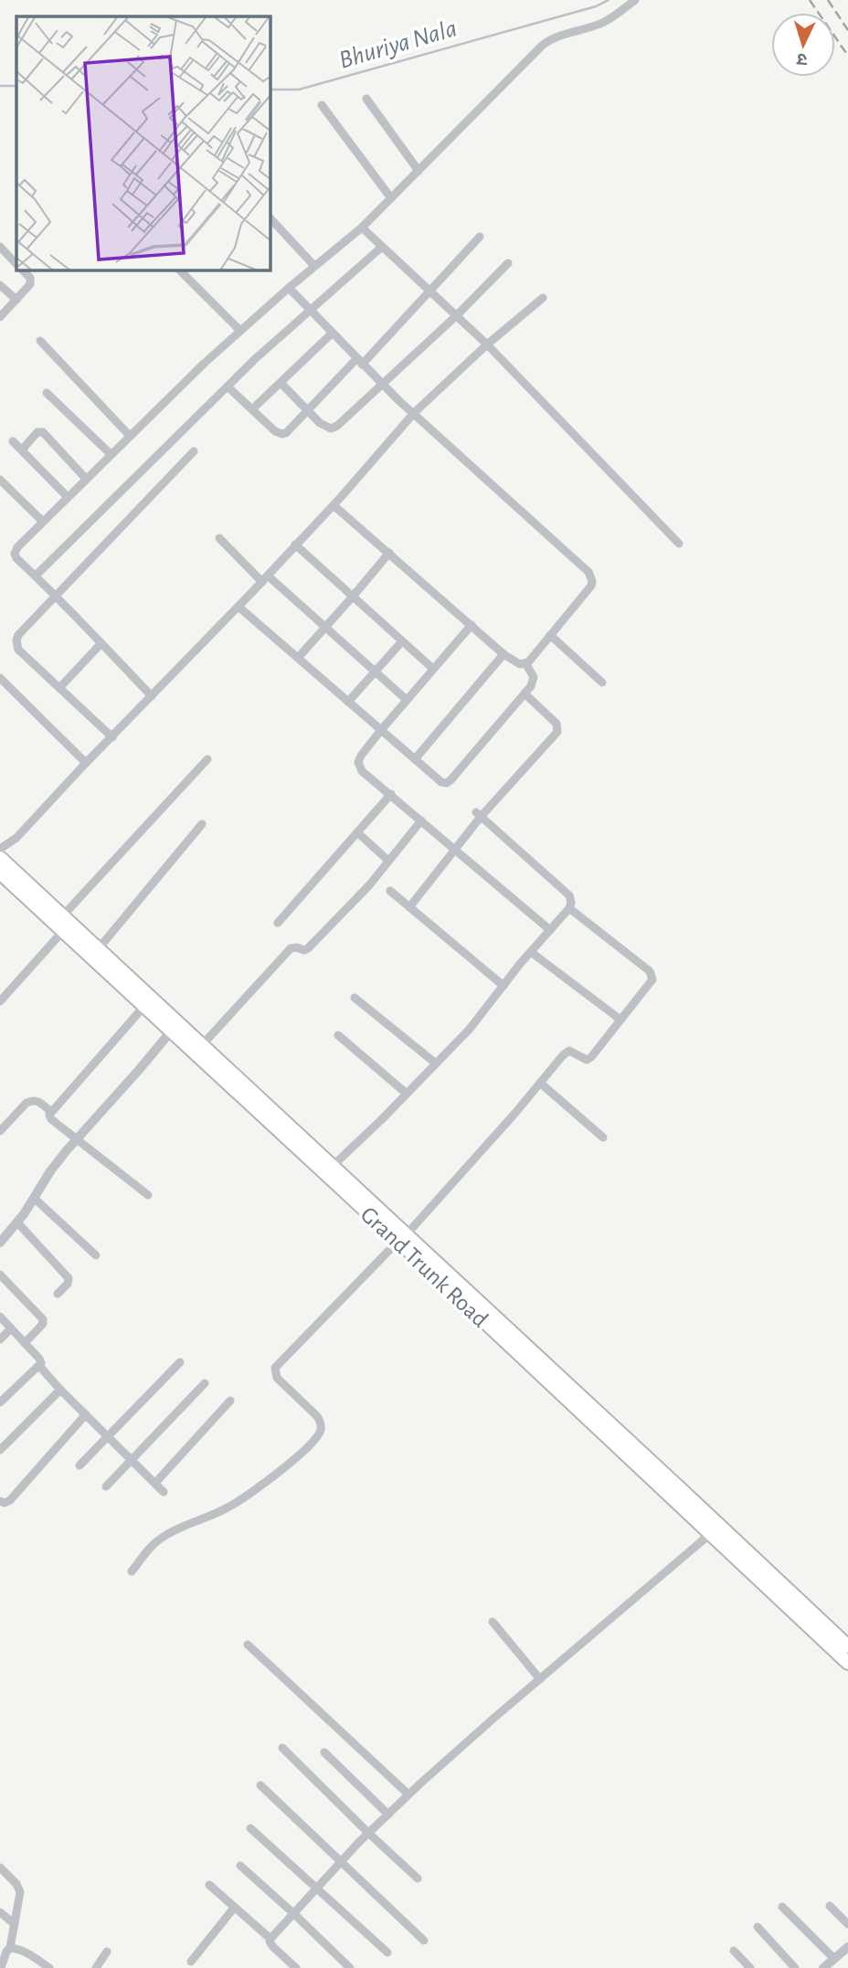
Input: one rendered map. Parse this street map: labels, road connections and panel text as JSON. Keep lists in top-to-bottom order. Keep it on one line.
{"streets":{"highway":["Grand Trunk Road"]},"water":["Bhuriya Nala"],"north":"bottom"}
